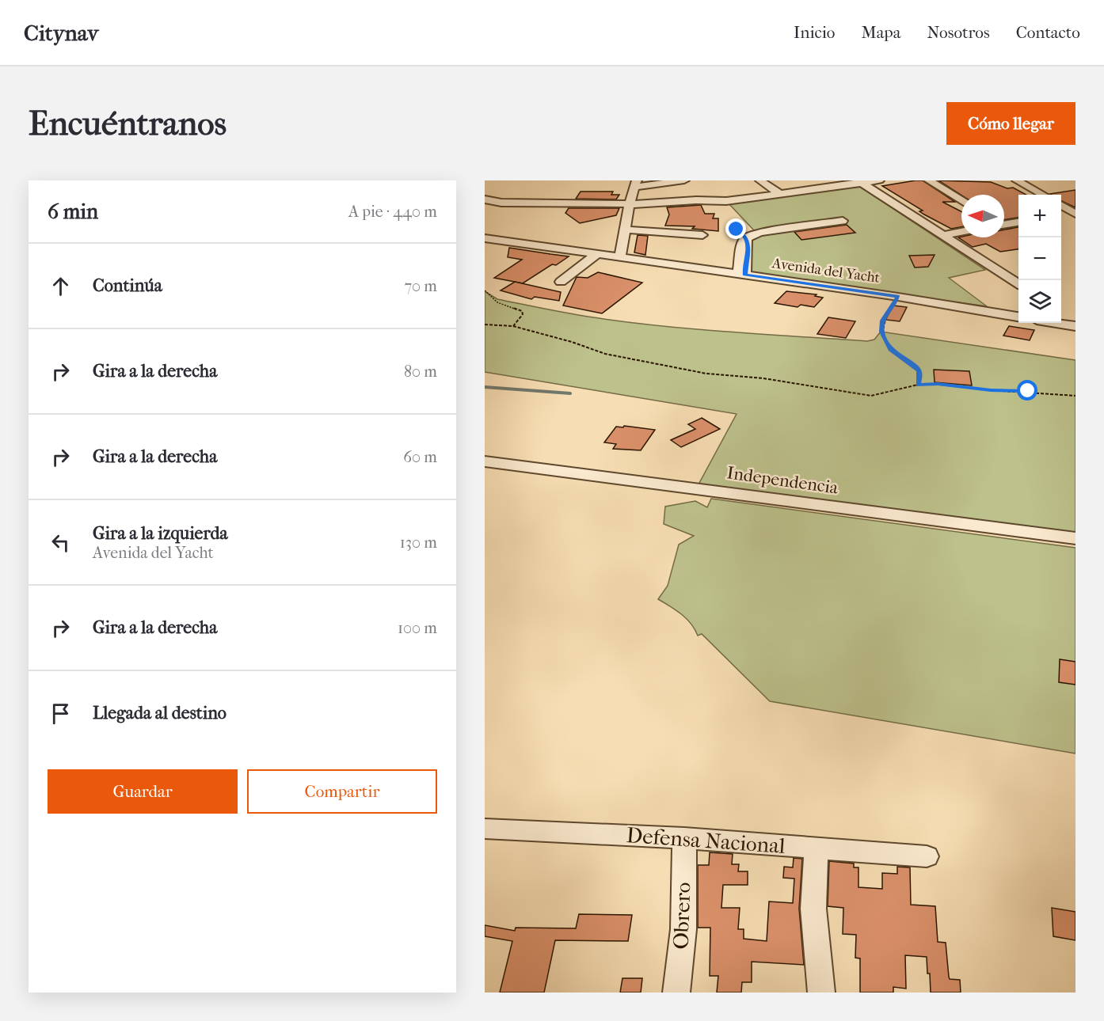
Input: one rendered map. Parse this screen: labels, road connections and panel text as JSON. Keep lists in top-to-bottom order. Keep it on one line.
{"streets":{"street":["Avenida del Yacht","Independencia","Defensa Nacional","Obrero"]},"crossings":[["Defensa Nacional","Obrero"]],"north":"left","page":{"header":"Citynav","nav":["Inicio","Mapa","Nosotros","Contacto"],"buttons":["Cómo llegar",["Guardar","Compartir"]],"title":"Encuéntranos","heading":["6 min","A pie · 440 m"],"map_buttons":["+","−"],"list":[["Continúa","70 m"],["Gira a la derecha","80 m"],["Gira a la derecha","60 m"],["Gira a la izquierda","Avenida del Yacht","130 m"],["Gira a la derecha","100 m"],"Llegada al destino"]}}
